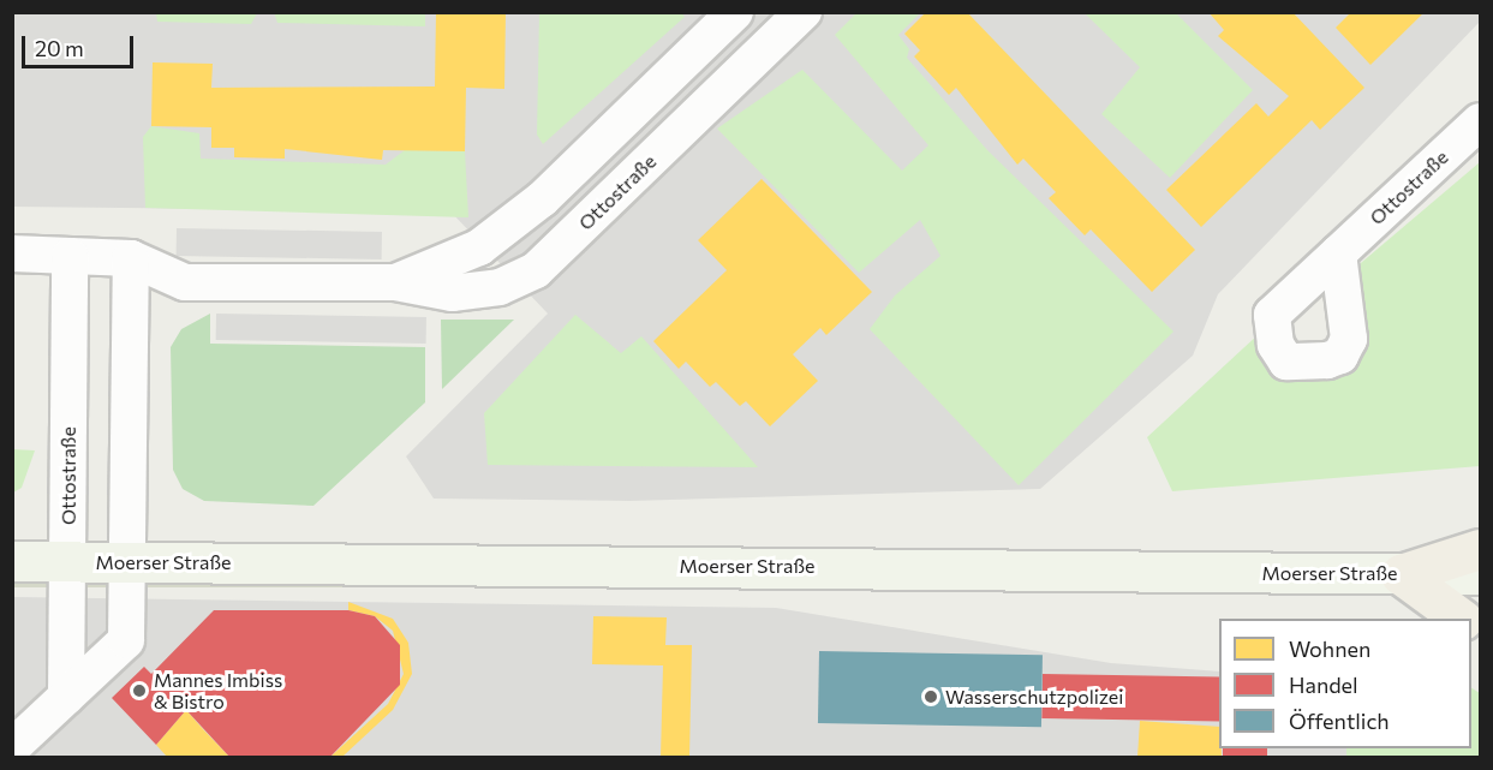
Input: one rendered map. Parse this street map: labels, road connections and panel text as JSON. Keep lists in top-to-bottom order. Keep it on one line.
{"streets":{"main road":["Moerser Straße"],"street":["Ottostraße"]},"crossings":[["Ottostraße","Moerser Straße"]],"places":["Mannes Imbiss & Bistro","Wasserschutzpolizei"],"legend":["Wohnen","Handel","Öffentlich"],"scale_bar":"20 m"}
